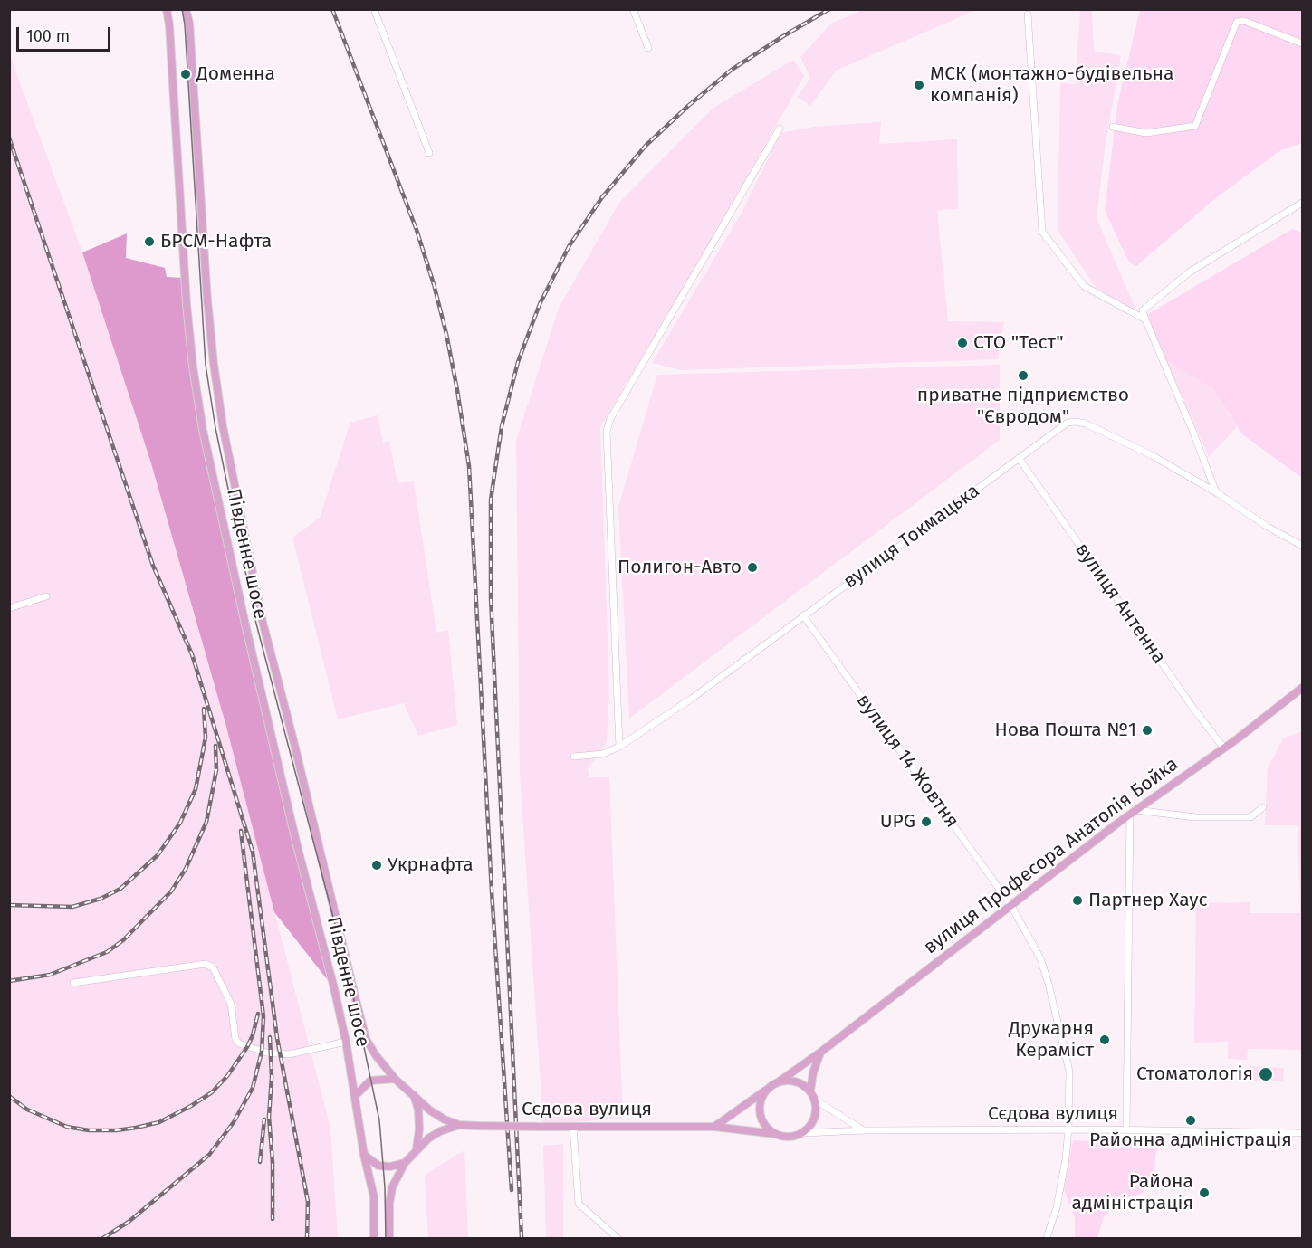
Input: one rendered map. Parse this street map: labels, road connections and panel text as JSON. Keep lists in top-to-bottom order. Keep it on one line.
{"streets":{"main road":["Південне шосе","вулиця Професора Анатолія Бойка","Сєдова вулиця"],"street":["вулиця Токмацька","вулиця Антенна","вулиця 14 Жовтня"]},"crossings":[["вулиця Токмацька","вулиця Антенна"],["вулиця Токмацька","вулиця 14 Жовтня"],["Південне шосе","Сєдова вулиця"],["вулиця Антенна","вулиця Професора Анатолія Бойка"],["вулиця 14 Жовтня","вулиця Професора Анатолія Бойка"],["вулиця 14 Жовтня","Сєдова вулиця"],["вулиця Професора Анатолія Бойка","Сєдова вулиця"]],"places":["Доменна","МСК (монтажно-будівельна компанія)","БРСМ-Нафта","СТО \"Тест\"","приватне підприємство \"Євродом\"","Полигон-Авто","Нова Пошта №1","UPG","Укрнафта","Партнер Хаус","Друкарня Кераміст","Стоматологія","Районна адміністрація","Района адміністрація"],"scale_bar":"100 m"}
